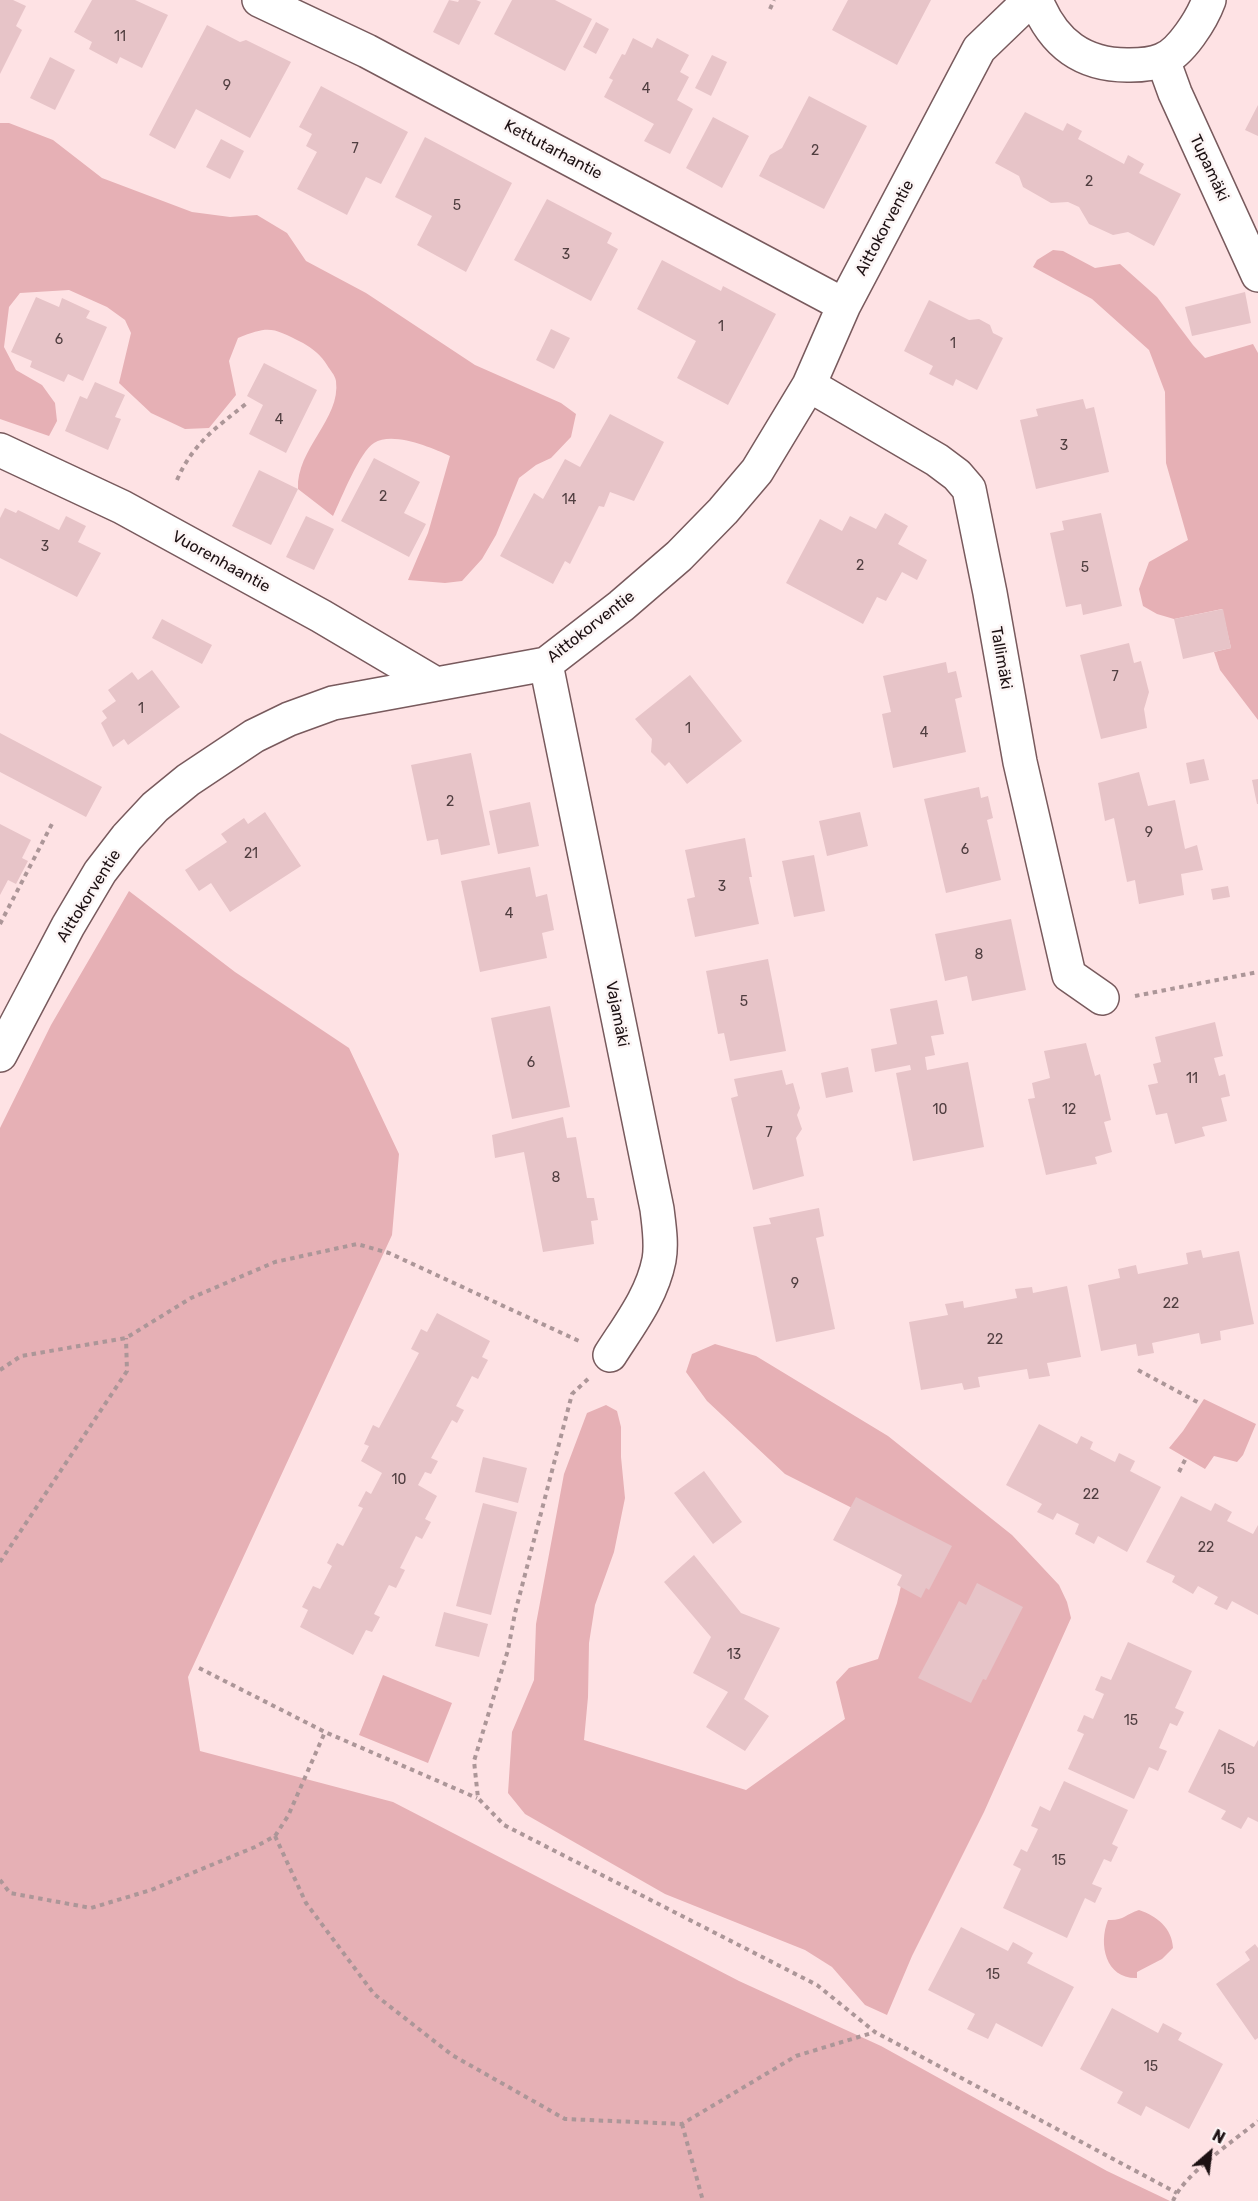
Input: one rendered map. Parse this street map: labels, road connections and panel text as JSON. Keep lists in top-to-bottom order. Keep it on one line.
{"streets":{"street":["Kettutarhantie","Tupamäki","Aittokorventie","Vuorenhaantie","Tallimäki","Vajamäki"]},"crossings":[["Kettutarhantie","Aittokorventie"],["Aittokorventie","Vuorenhaantie"],["Aittokorventie","Tallimäki"],["Aittokorventie","Vajamäki"]],"house_numbers":["11","9","4","7","2","2","5","3","1","6","1","4","3","2","14","3","2","5","7","1","1","4","2","9","6","21","3","4","8","5","6","11","10","12","7","8","9","22","22","10","22","22","13","15","15","15","15","15"],"north":"top right"}
